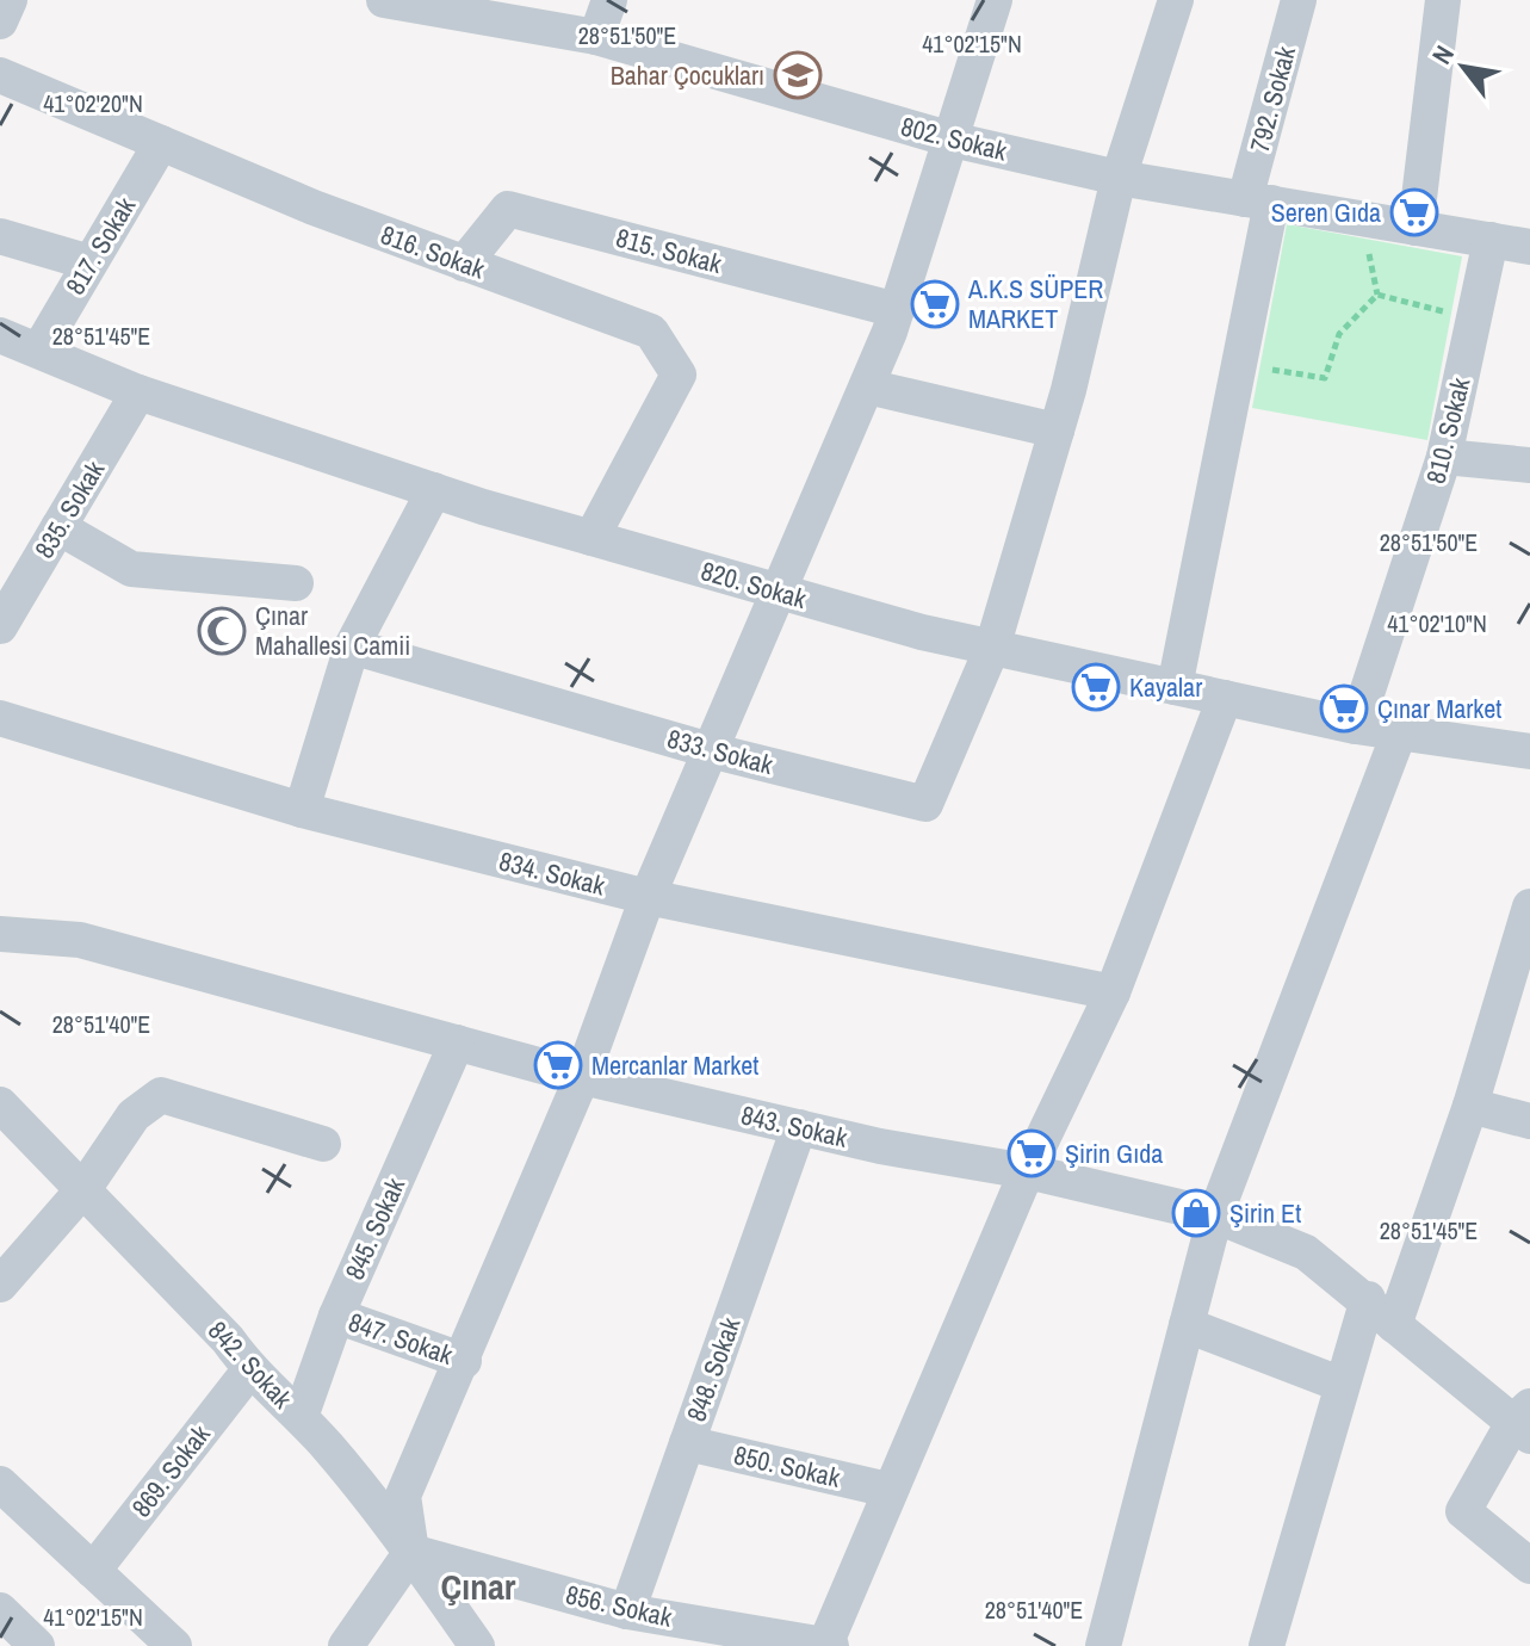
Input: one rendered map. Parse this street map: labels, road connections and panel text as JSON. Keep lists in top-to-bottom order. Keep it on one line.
{"streets":{"street":["792. Sokak","802. Sokak","817. Sokak","815. Sokak","816. Sokak","810. Sokak","835. Sokak","820. Sokak","833. Sokak","834. Sokak","843. Sokak","845. Sokak","847. Sokak","842. Sokak","848. Sokak","850. Sokak","869. Sokak","856. Sokak"]},"crossings":[["792. Sokak","802. Sokak"],["792. Sokak","820. Sokak"],["802. Sokak","810. Sokak"],["817. Sokak","816. Sokak"],["817. Sokak","820. Sokak"],["815. Sokak","816. Sokak"],["816. Sokak","820. Sokak"],["810. Sokak","820. Sokak"],["835. Sokak","820. Sokak"],["820. Sokak","833. Sokak"],["843. Sokak","845. Sokak"],["843. Sokak","848. Sokak"],["845. Sokak","847. Sokak"],["845. Sokak","842. Sokak"],["842. Sokak","869. Sokak"],["842. Sokak","856. Sokak"],["848. Sokak","850. Sokak"],["848. Sokak","856. Sokak"]],"districts":["Çınar"],"places":{"school or university":["Bahar Çocukları"],"supermarket":["Seren Gıda","A.K.S SÜPER MARKET","Kayalar","Çınar Market","Mercanlar Market","Şirin Gıda"],"mosque":["Çınar Mahallesi Camii"],"shop":["Şirin Et"]},"north":"top left","coordinates":["28°51'50\"E","41°02'15\"N","41°02'20\"N","28°51'45\"E","41°02'10\"N","28°51'40\"E"]}
